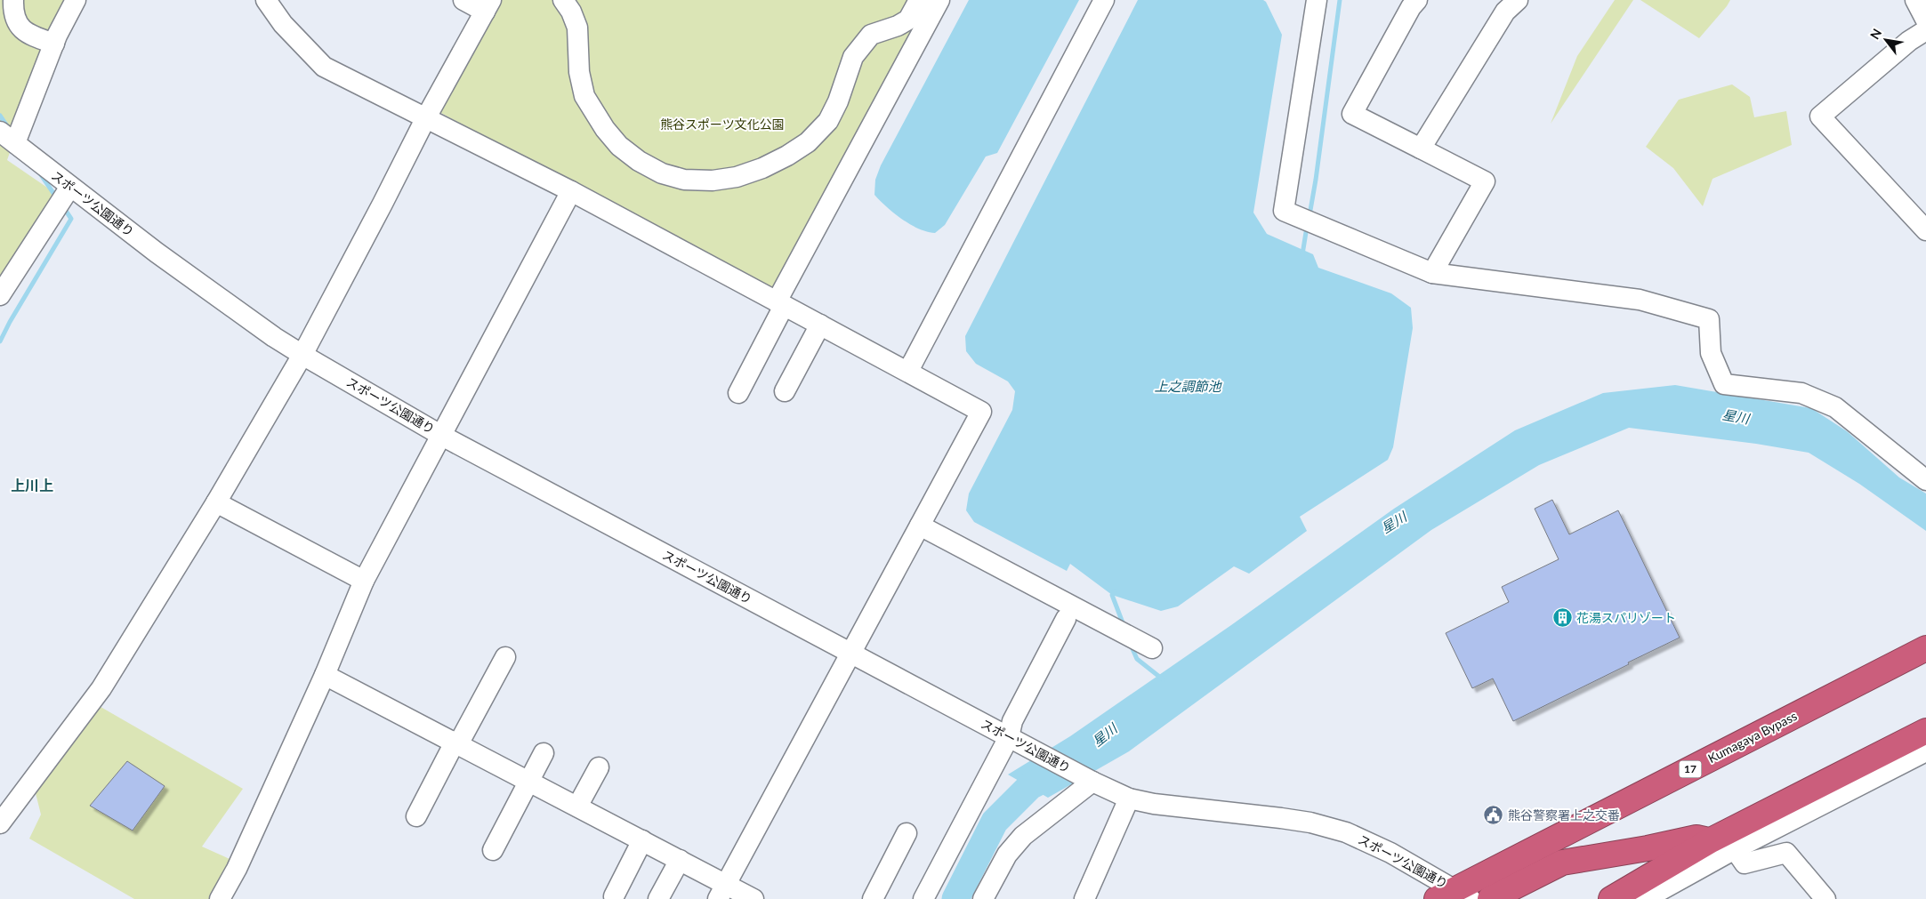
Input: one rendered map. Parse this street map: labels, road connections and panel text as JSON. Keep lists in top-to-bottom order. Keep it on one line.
{"streets":{"highway":["Kumagaya Bypass","17"],"street":["スポーツ公園通り"]},"crossings":[["スポーツ公園通り","Kumagaya Bypass"]],"districts":["上川上"],"water":["上之調節池","星川"],"parks":["熊谷スポーツ文化公園"],"places":{"building":["花湯スパリゾート"],"public building":["熊谷警察署上之交番"]},"north":"top left"}
